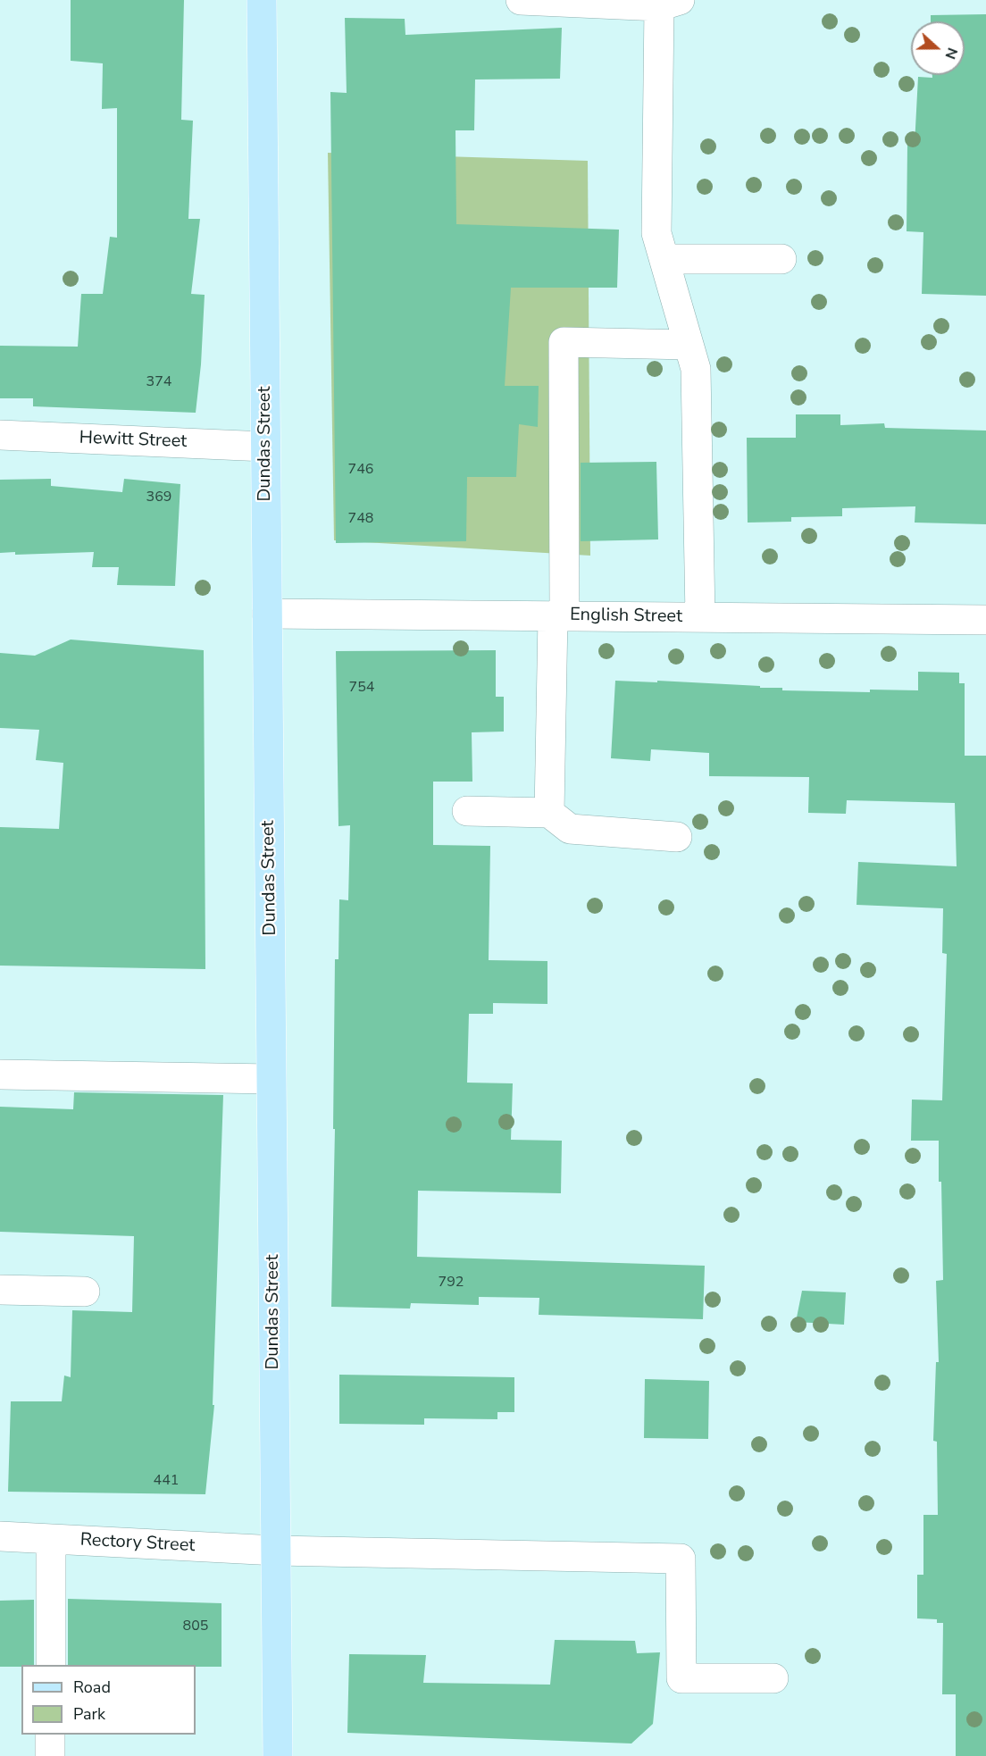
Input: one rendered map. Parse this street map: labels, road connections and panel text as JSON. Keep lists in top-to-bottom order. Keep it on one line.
{"streets":{"main road":["Dundas Street"],"street":["Hewitt Street","English Street","Rectory Street"]},"crossings":[["Hewitt Street","Dundas Street"],["Dundas Street","English Street"],["Dundas Street","Rectory Street"]],"house_numbers":["374","746","369","748","754","792","441","805"],"legend":["Road","Park"],"north":"right"}
